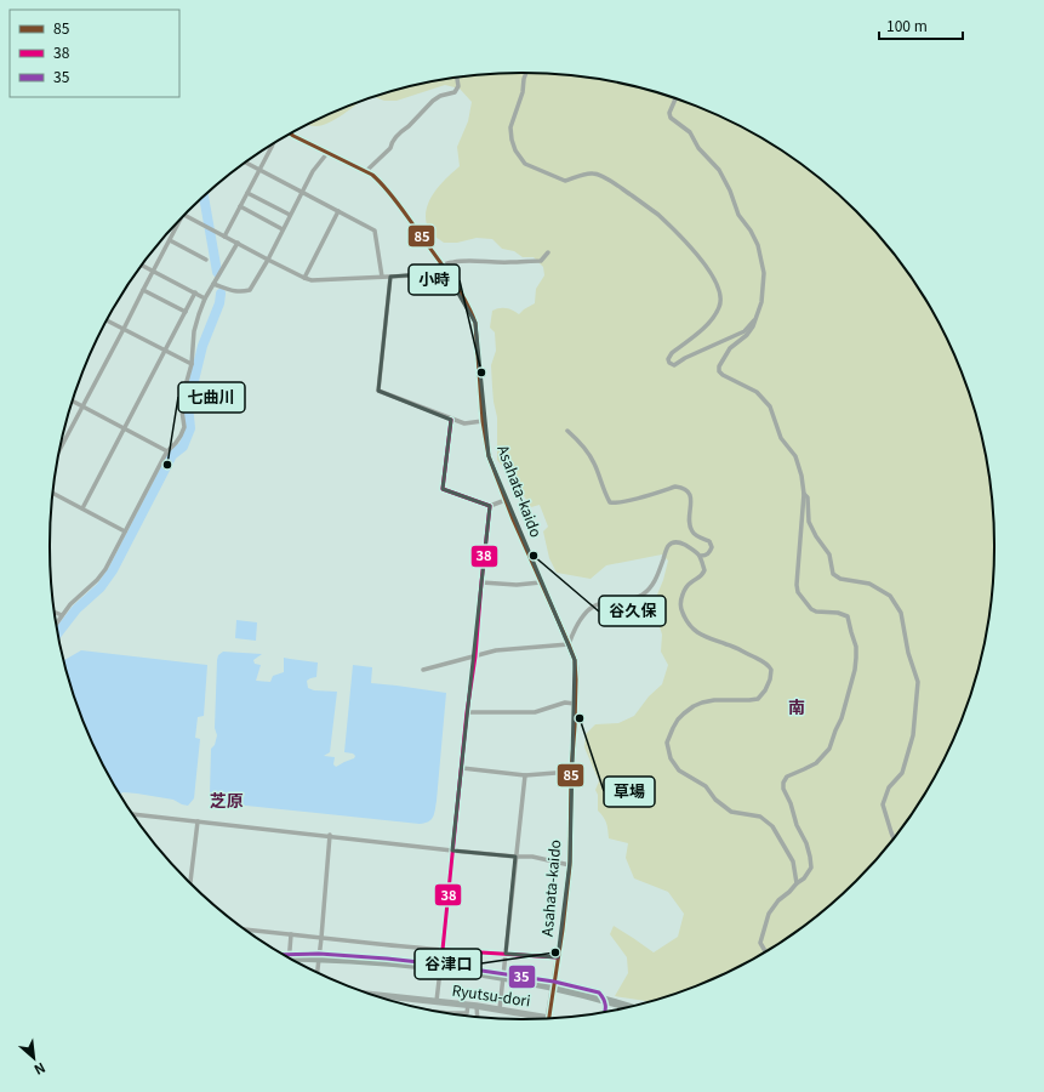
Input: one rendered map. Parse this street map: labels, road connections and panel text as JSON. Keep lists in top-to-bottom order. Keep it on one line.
{"streets":{"main road":["Ryutsu-dori"],"street":["Asahata-kaido"]},"districts":["南","芝原"],"places":["小時","七曲川","谷久保","草場","谷津口"],"lines":["transit line 85","transit line 38","transit line 35"],"legend":["85","38","35"],"scale_bar":"100 m","north":"bottom right"}
